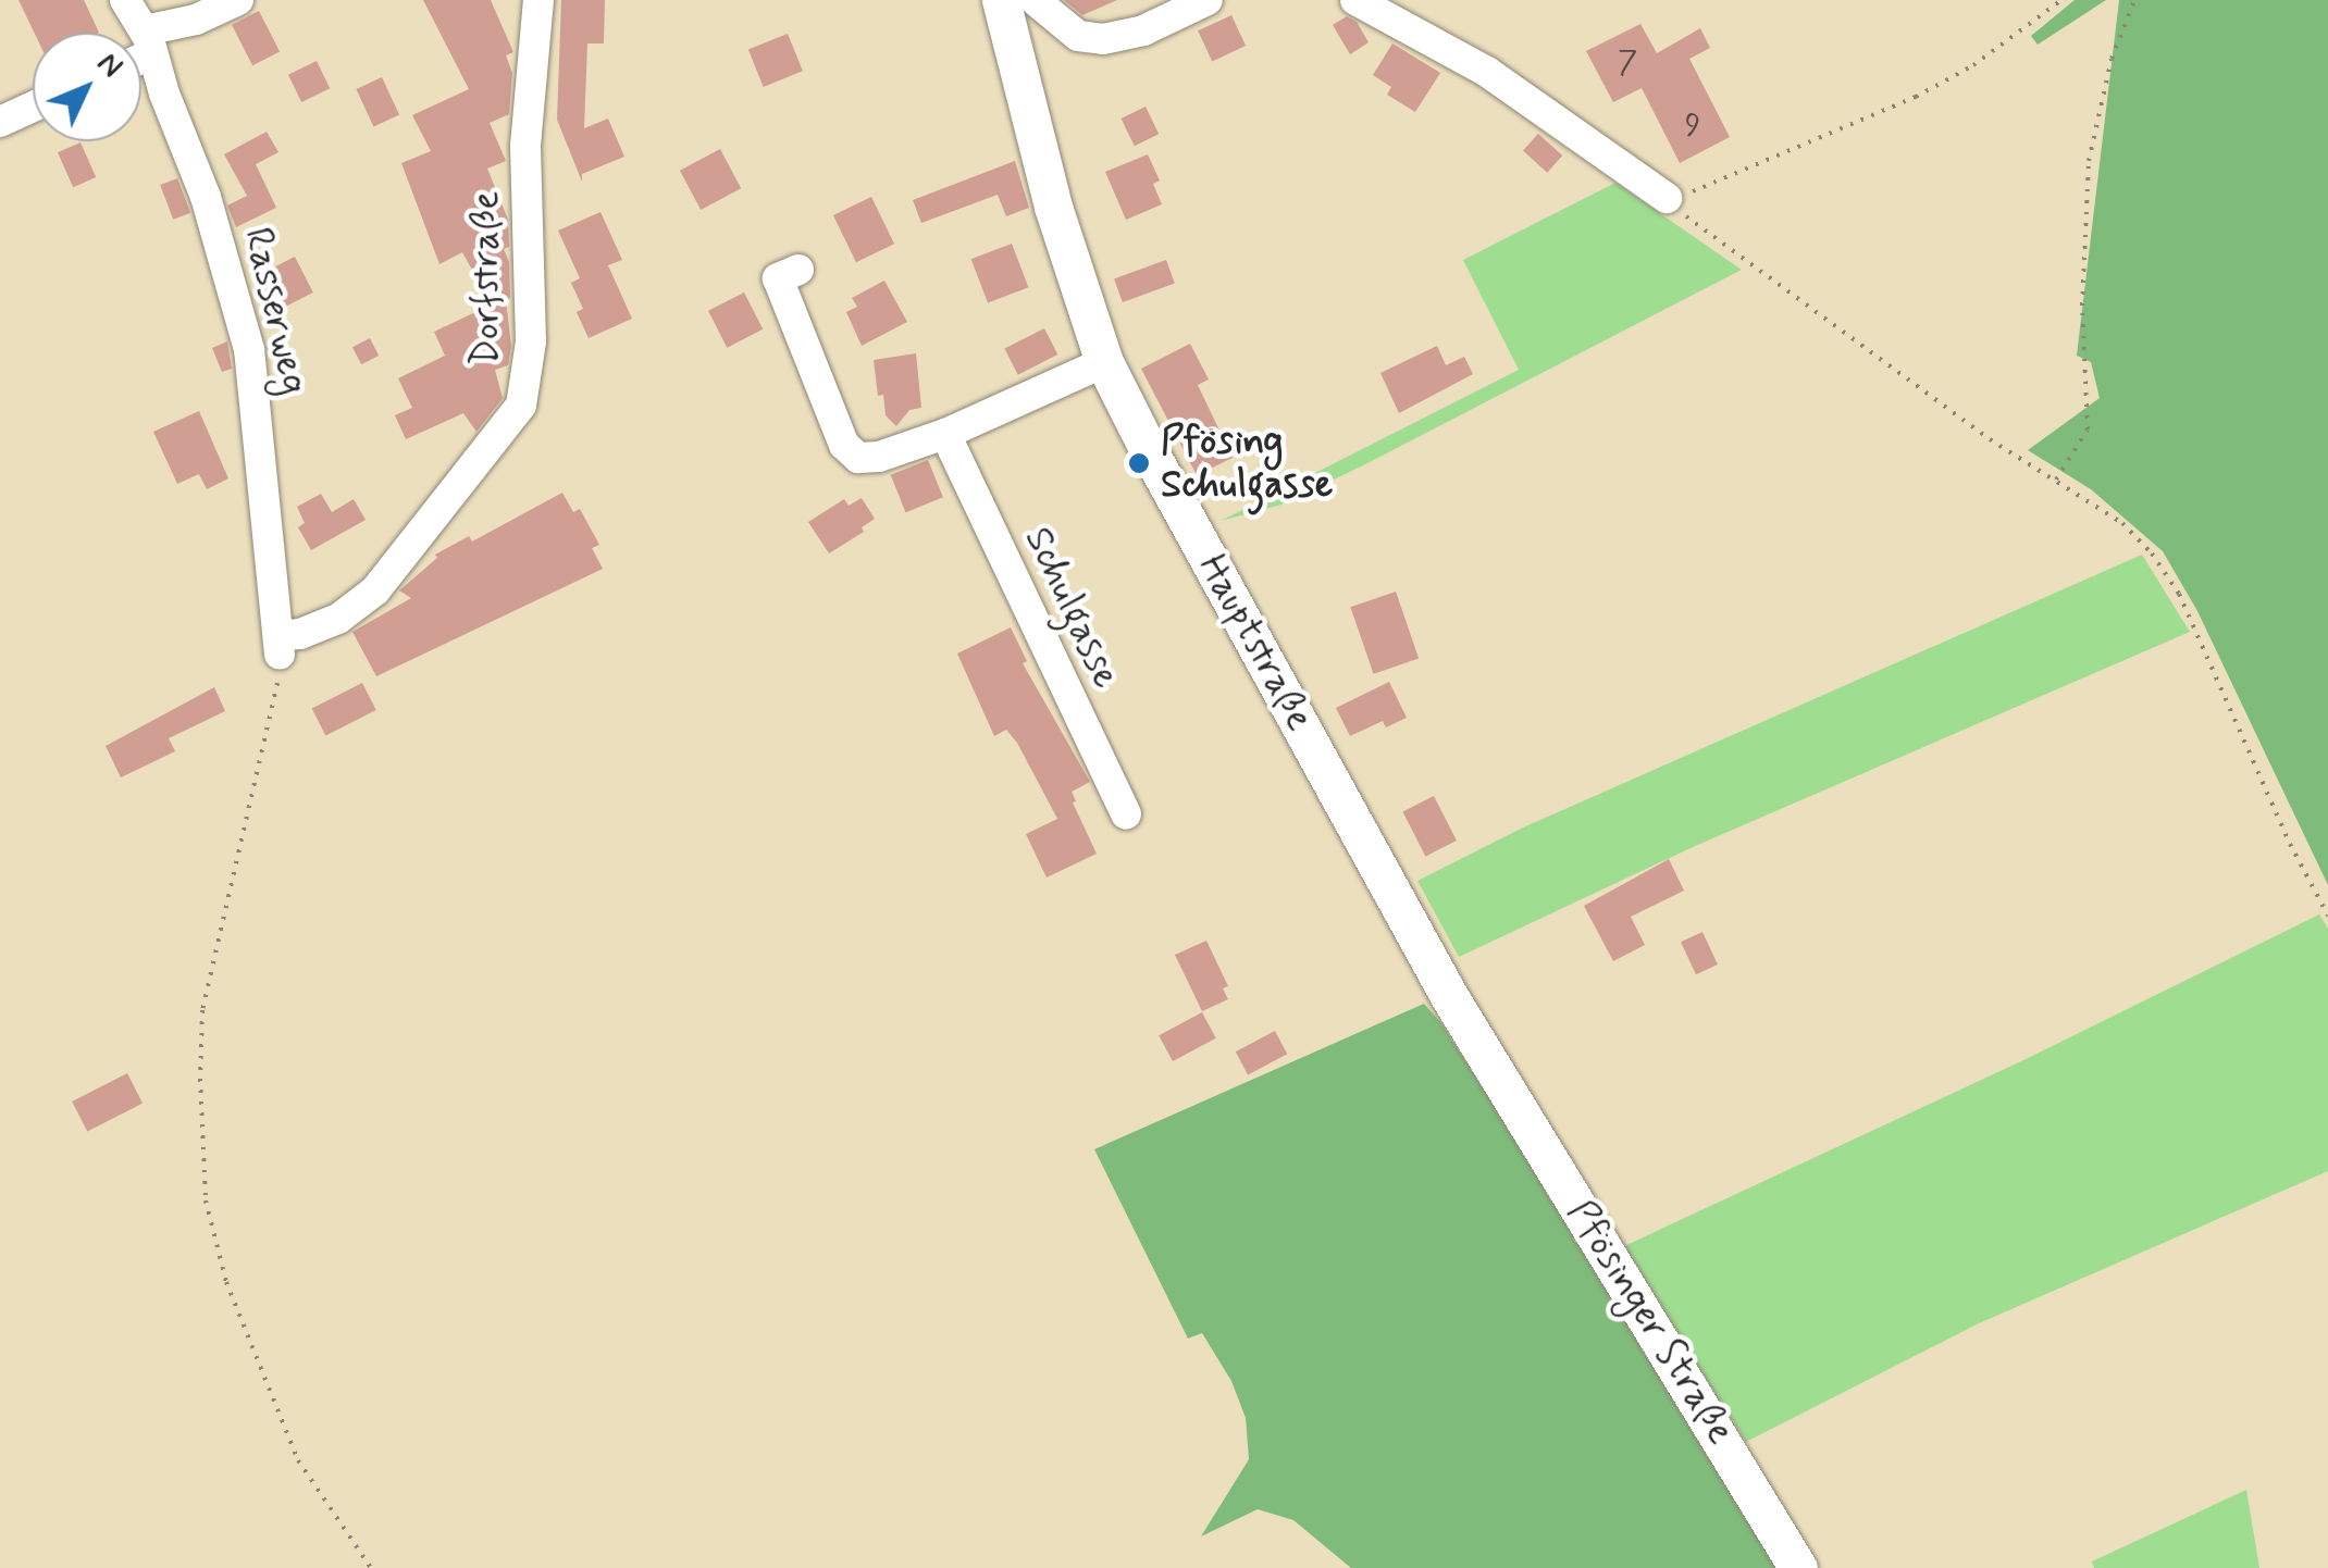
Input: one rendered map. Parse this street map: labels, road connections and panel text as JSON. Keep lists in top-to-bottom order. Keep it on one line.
{"streets":{"street":["Dorfstraße","Rasserweg","Schulgasse","Hauptstraße","Pfösinger Straße"]},"crossings":[["Dorfstraße","Rasserweg"],["Hauptstraße","Pfösinger Straße"]],"places":["Pfösing Schulgasse"],"house_numbers":["7","9"],"north":"top right"}
